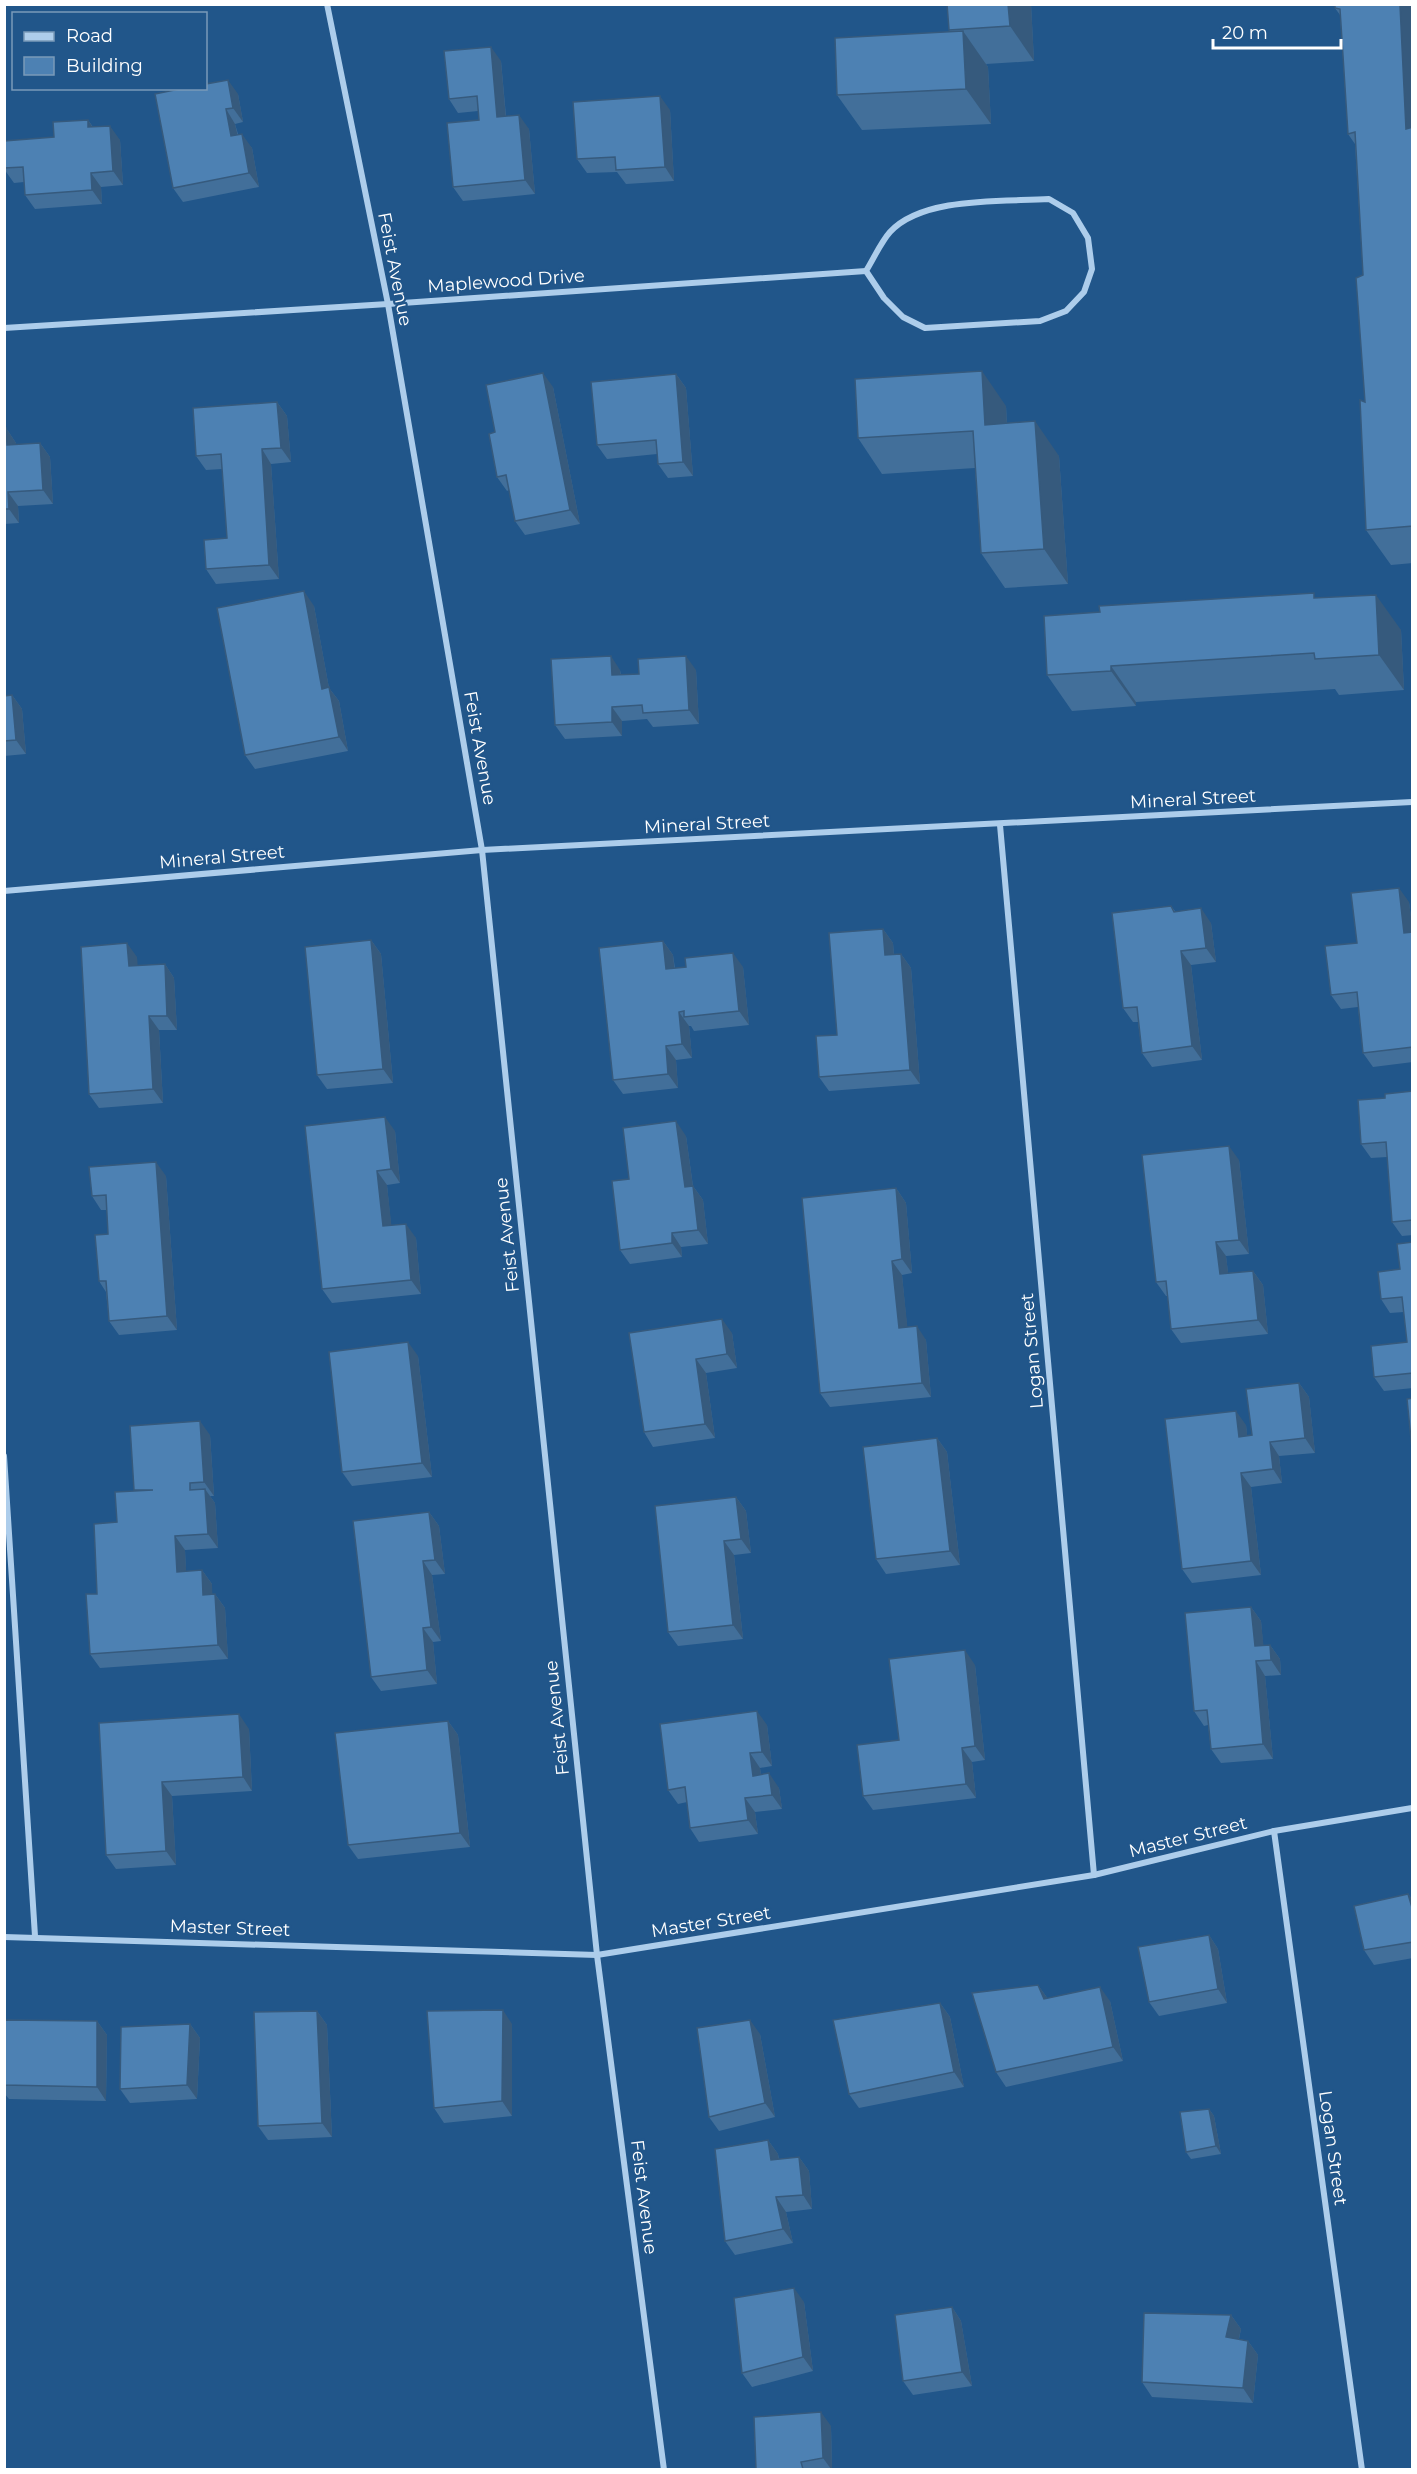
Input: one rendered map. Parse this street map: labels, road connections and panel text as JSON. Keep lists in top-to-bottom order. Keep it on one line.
{"streets":{"street":["Feist Avenue","Maplewood Drive","Mineral Street","Logan Street","Master Street"]},"crossings":[["Feist Avenue","Maplewood Drive"],["Feist Avenue","Mineral Street"],["Feist Avenue","Master Street"],["Mineral Street","Logan Street"],["Logan Street","Master Street"]],"legend":["Road","Building"],"scale_bar":"20 m"}
